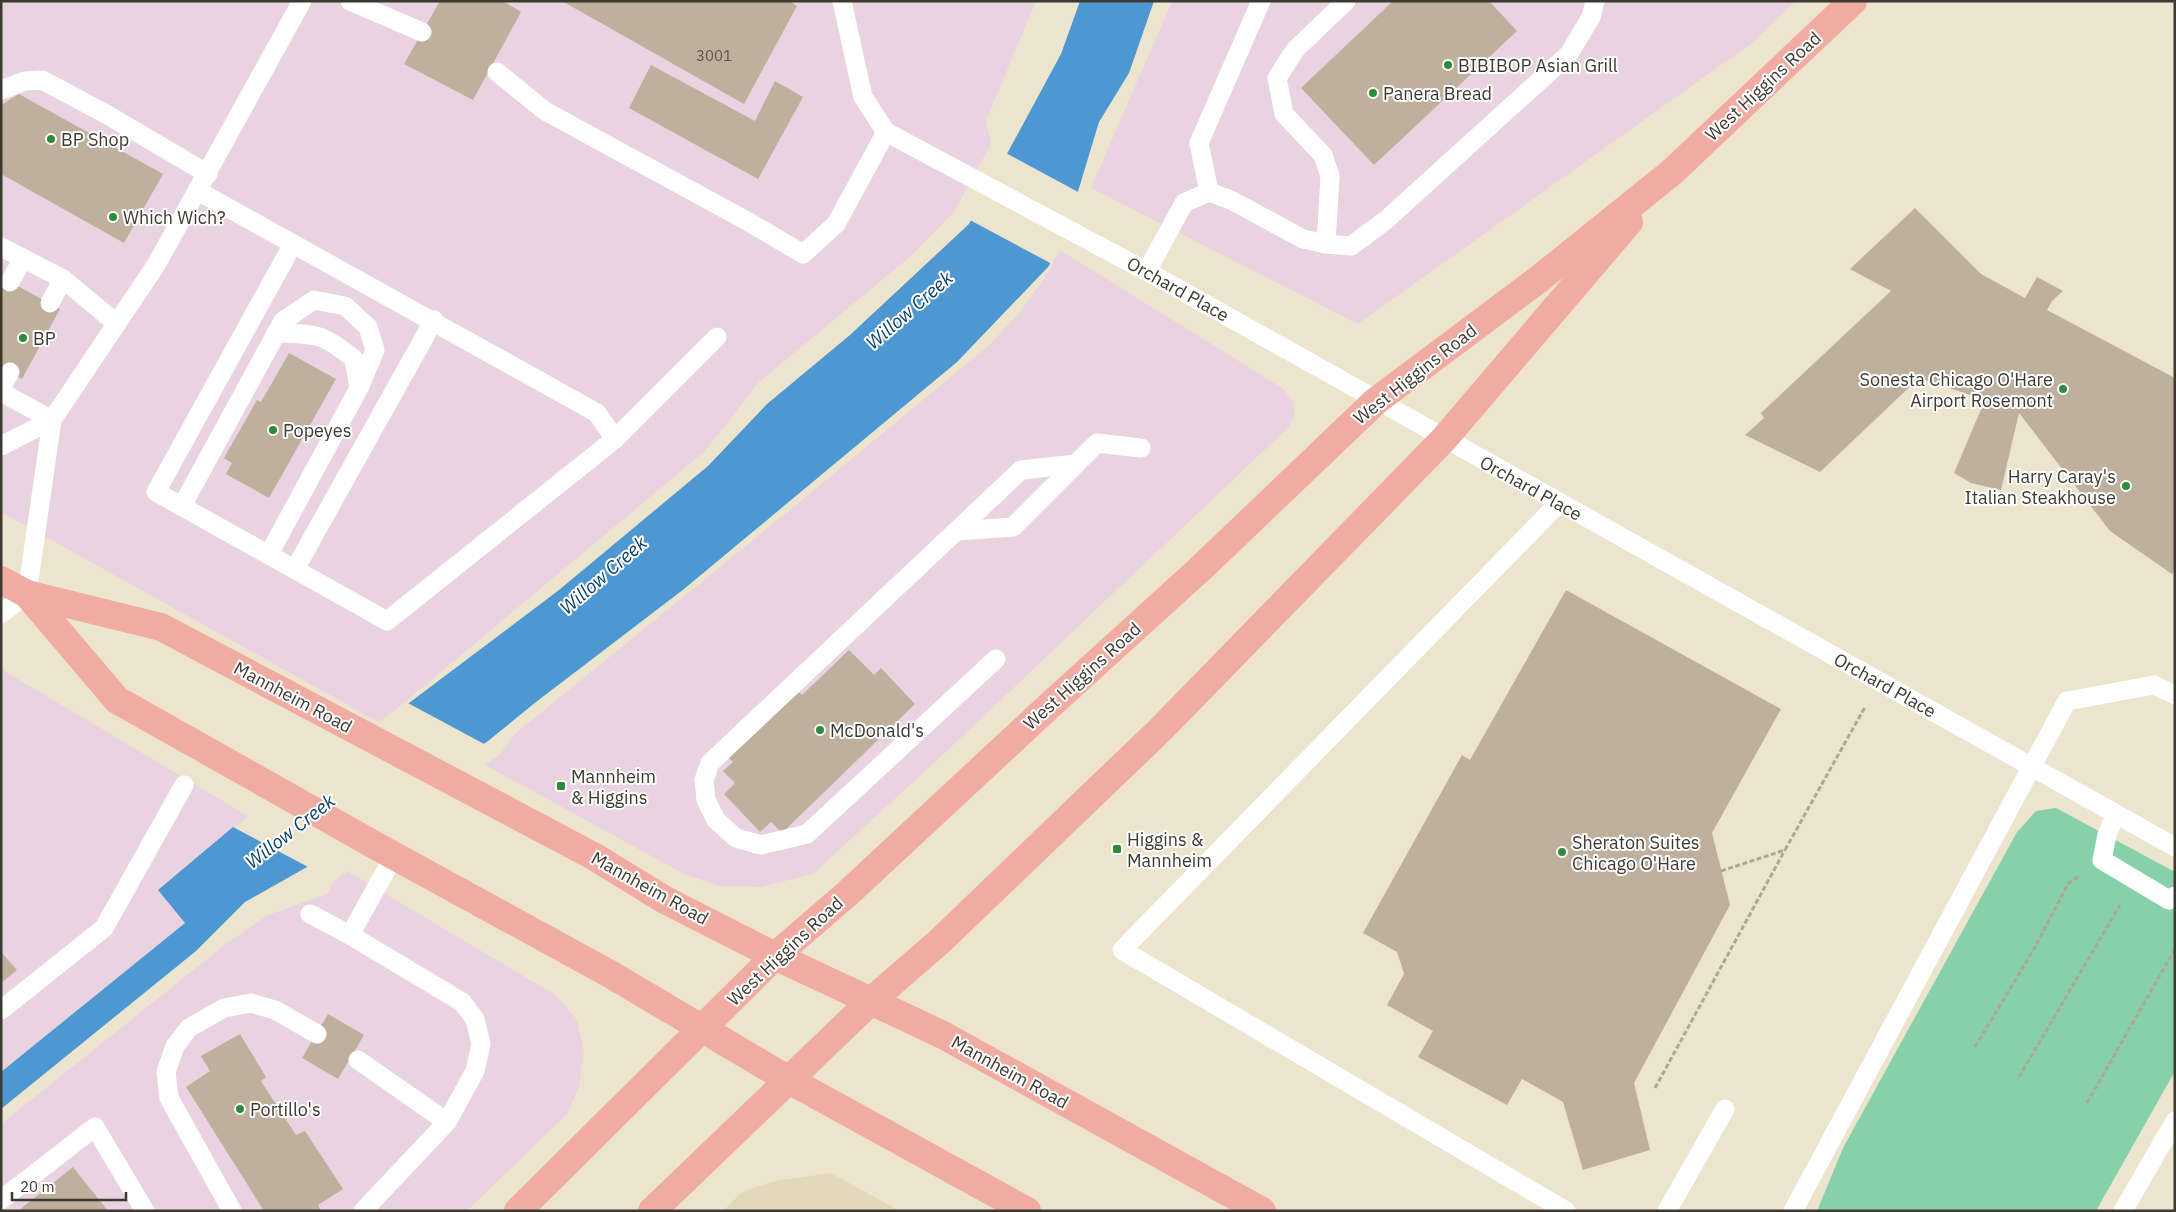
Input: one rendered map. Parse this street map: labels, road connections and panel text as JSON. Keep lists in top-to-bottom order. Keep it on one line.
{"streets":{"main road":["West Higgins Road","Mannheim Road"],"lane":["Orchard Place"]},"crossings":[["West Higgins Road","Orchard Place"],["West Higgins Road","Mannheim Road"]],"water":["Willow Creek"],"places":{"other":["BIBIBOP Asian Grill","Panera Bread","BP Shop","Which Wich?","BP","Sonesta Chicago O'Hare Airport Rosemont","Popeyes","Harry Caray's Italian Steakhouse","McDonald's","Sheraton Suites Chicago O'Hare","Portillo's"],"transit":["Mannheim & Higgins","Higgins & Mannheim"]},"house_numbers":["3001"],"scale_bar":"20 m"}
